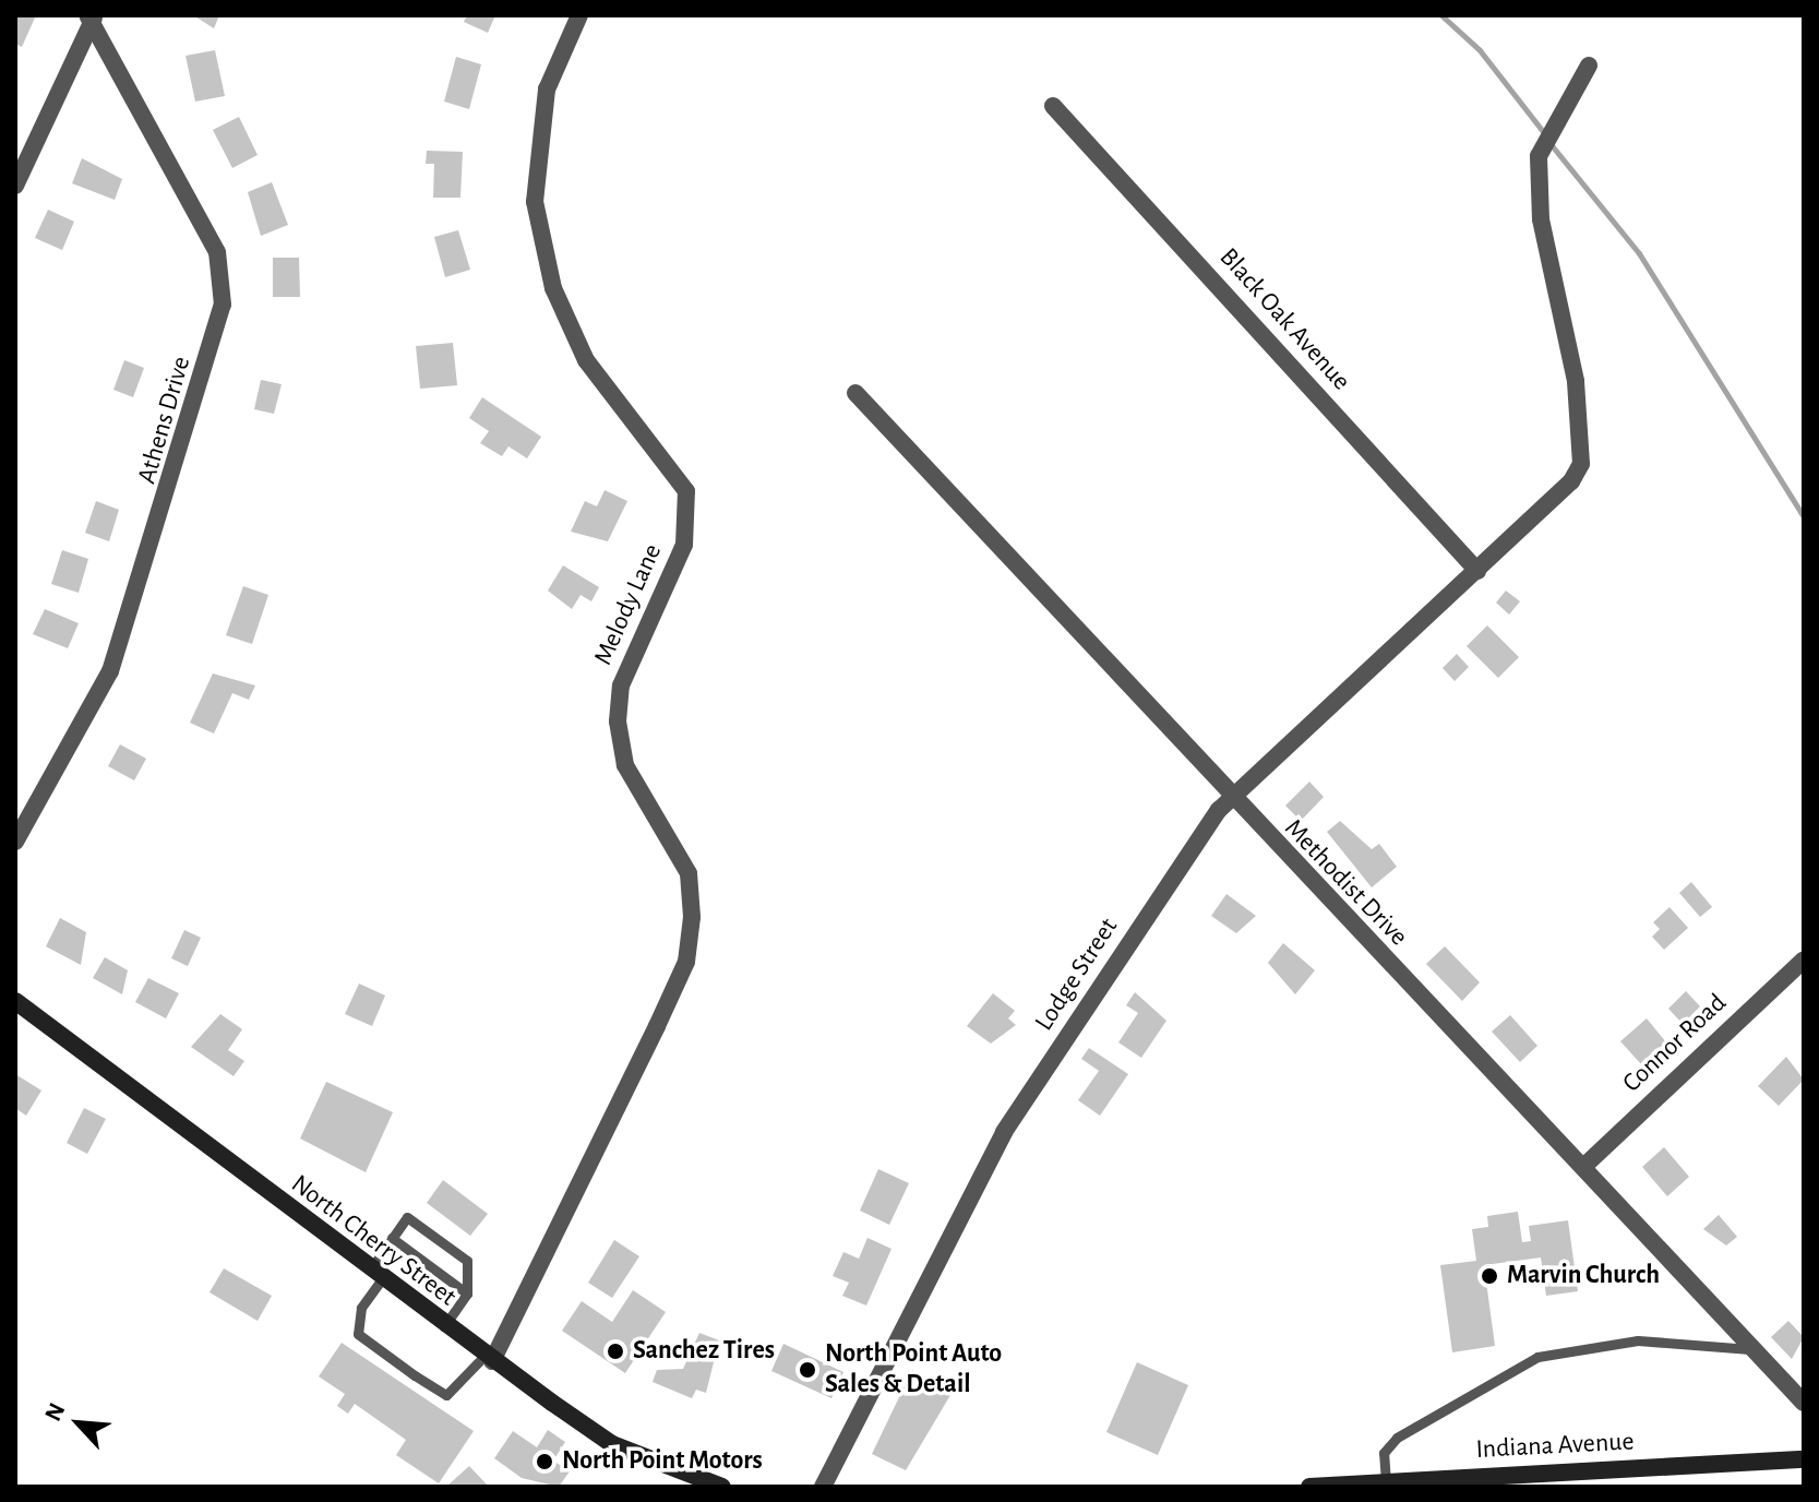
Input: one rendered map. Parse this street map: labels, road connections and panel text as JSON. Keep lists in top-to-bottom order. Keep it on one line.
{"streets":{"main road":["North Cherry Street","Indiana Avenue"],"street":["Black Oak Avenue","Athens Drive","Melody Lane","Methodist Drive","Lodge Street","Connor Road"]},"crossings":[["Black Oak Avenue","Lodge Street"],["Melody Lane","North Cherry Street"],["Methodist Drive","Lodge Street"],["Methodist Drive","Connor Road"]],"places":["Marvin Church","Sanchez Tires","North Point Auto Sales & Detail","North Point Motors"],"north":"top left"}
